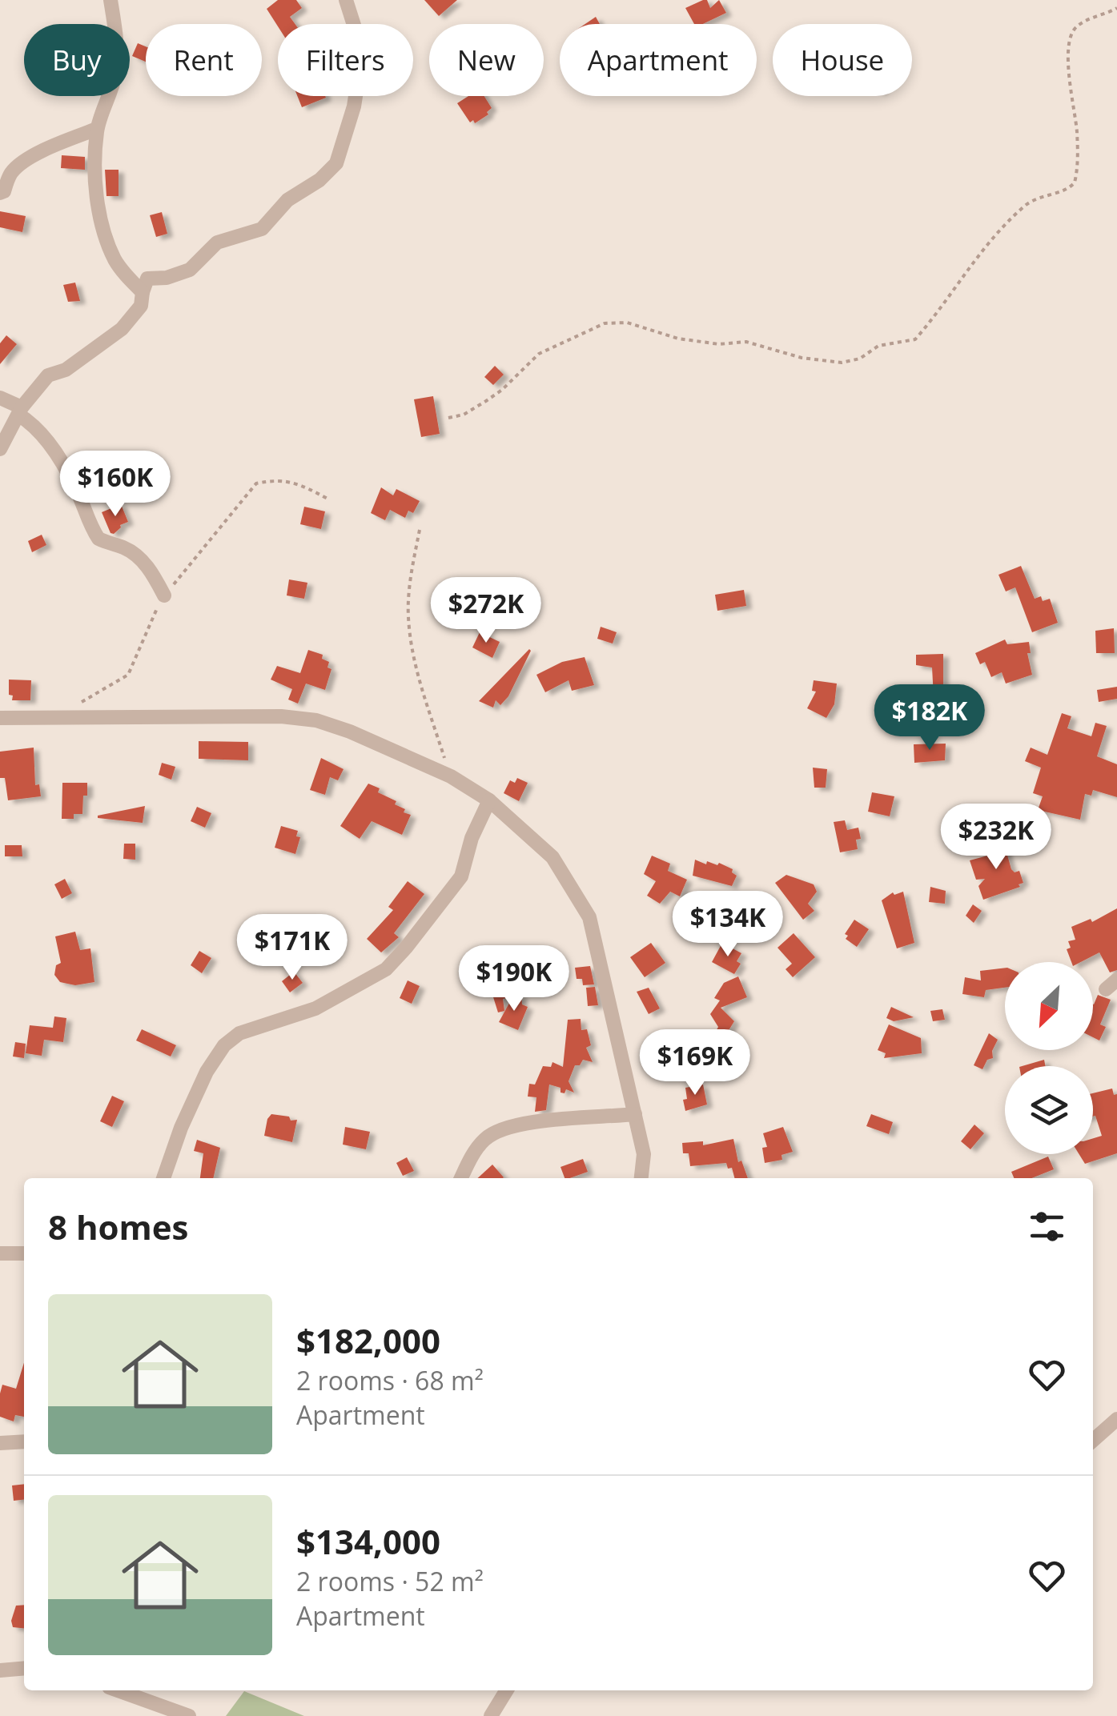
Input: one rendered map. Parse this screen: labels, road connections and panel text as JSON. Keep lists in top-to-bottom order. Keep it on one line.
{"north":"bottom left","page":{"chip":["Buy","Rent","Filters","New","Apartment","House"],"price":["$160K","$272K","$182K","$232K","$134K","$171K","$190K","$169K"],"heading":"8 homes","list":[{"name":"$182,000","note":"2 rooms · 68 m² · Apartment"},{"name":"$134,000","note":"2 rooms · 52 m² · Apartment"}]}}
